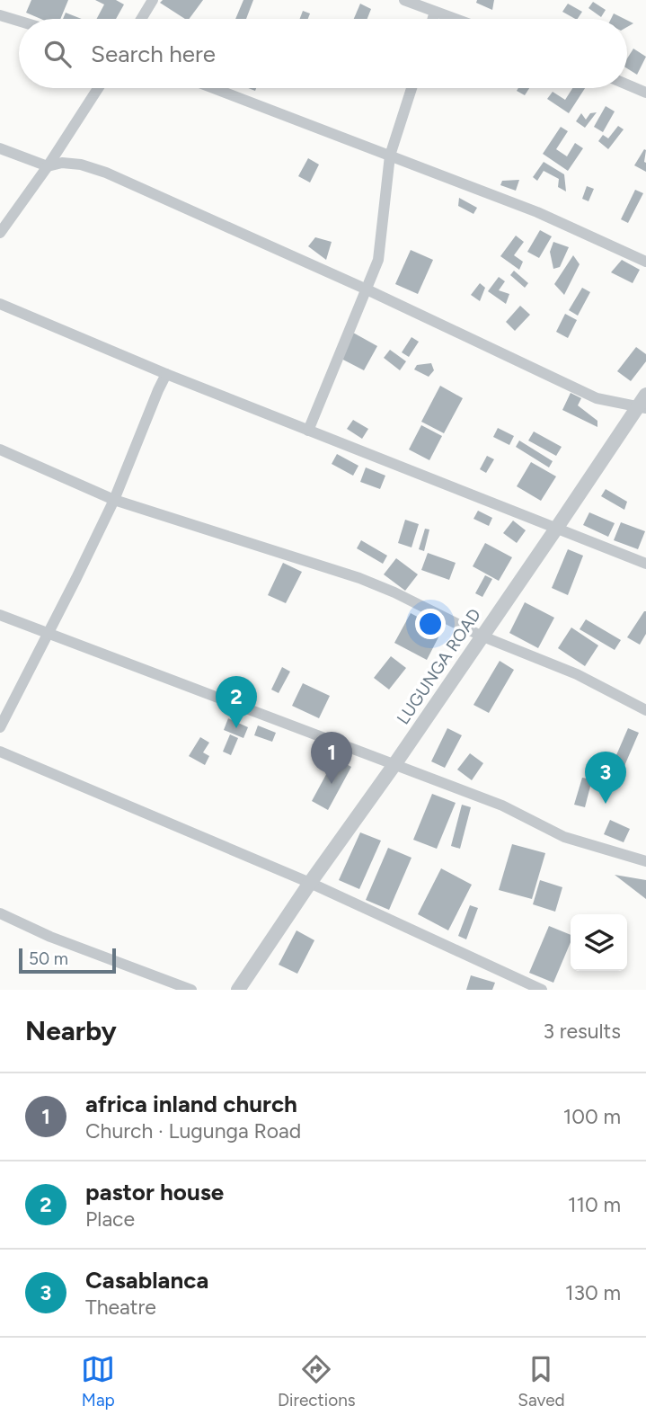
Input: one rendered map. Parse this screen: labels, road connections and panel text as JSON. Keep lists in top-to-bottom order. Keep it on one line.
{"streets":{"street":["LUGUNGA ROAD"]},"scale_bar":"50 m","page":{"search":"Search here","pins":["2","1","3"],"scale":"50 m","heading":["Nearby","3 results"],"list":[{"mark":"1","name":"africa inland church","note":"Church · Lugunga Road","value":"100 m"},{"mark":"2","name":"pastor house","note":"Place","value":"110 m"},{"mark":"3","name":"Casablanca","note":"Theatre","value":"130 m"}],"nav":["Map","Directions","Saved"]}}
